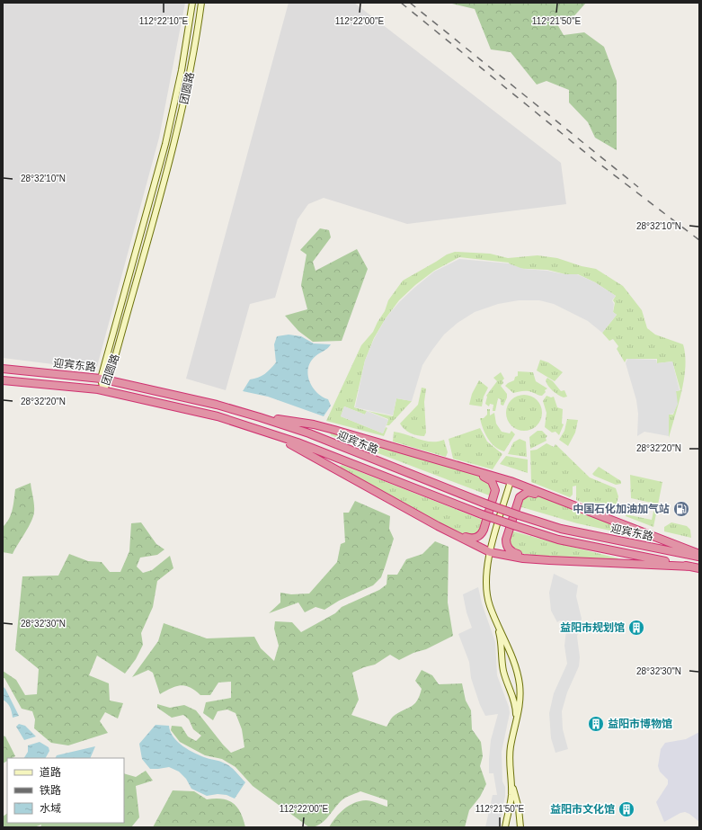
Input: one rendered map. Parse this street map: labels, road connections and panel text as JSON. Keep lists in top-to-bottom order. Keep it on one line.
{"streets":{"highway":["迎宾东路"],"street":["团圆路"]},"crossings":[["团圆路","迎宾东路"]],"places":{"fuel station":["中国石化加油加气站"],"building":["益阳市规划馆","益阳市博物馆","益阳市文化馆"]},"legend":["道路","铁路","水域"],"coordinates":["112°22'10\"E","112°22'00\"E","112°21'50\"E","28°32'10\"N","28°32'20\"N","28°32'30\"N"]}
